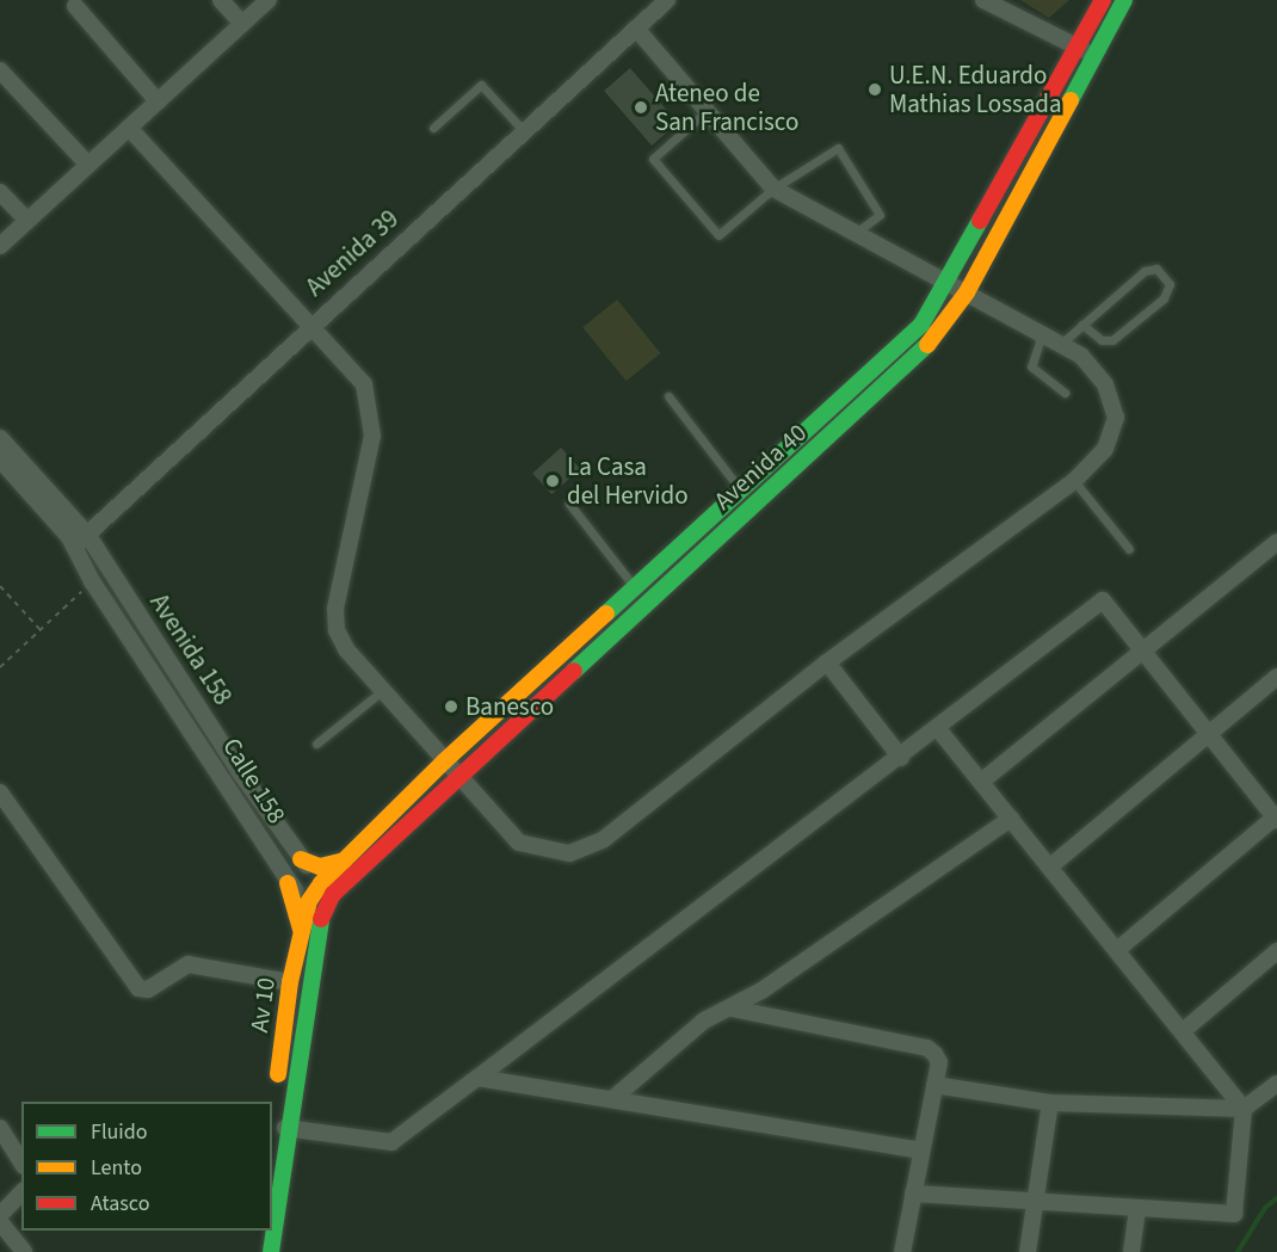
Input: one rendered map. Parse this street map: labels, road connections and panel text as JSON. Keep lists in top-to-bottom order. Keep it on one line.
{"streets":{"street":["Avenida 39","Avenida 40","Avenida 158","Calle 158","Av 10"]},"crossings":[["Avenida 39","Avenida 158"],["Avenida 39","Calle 158"],["Avenida 40","Avenida 158"],["Avenida 40","Av 10"],["Avenida 158","Calle 158"],["Avenida 158","Av 10"],["Calle 158","Av 10"]],"places":["U.E.N. Eduardo Mathias Lossada","Ateneo de San Francisco","La Casa del Hervido","Banesco"],"legend":["Fluido","Lento","Atasco"]}
